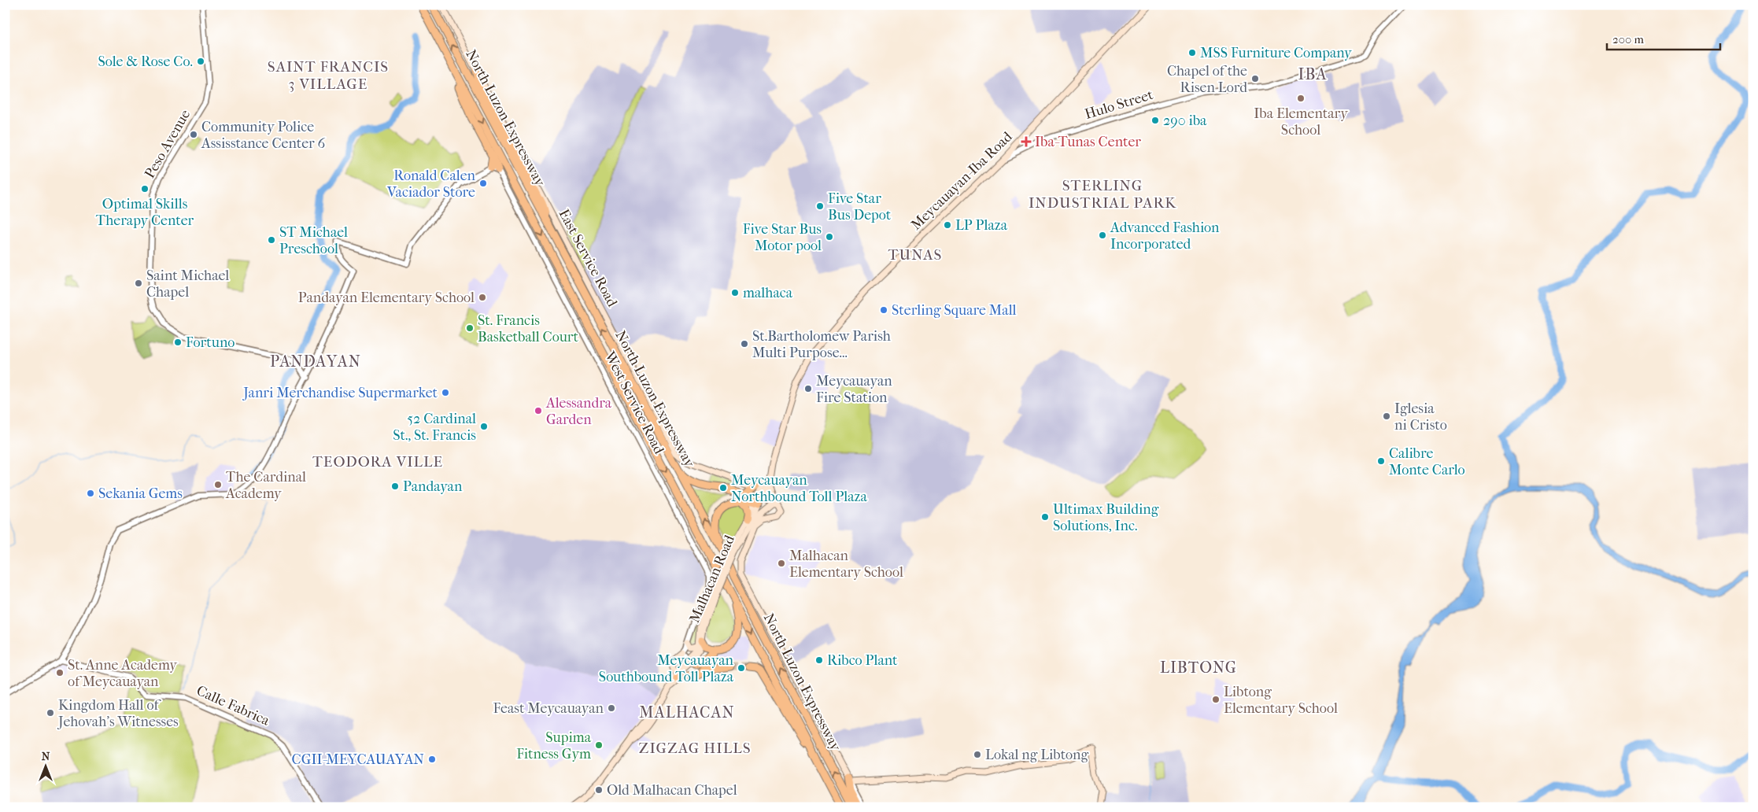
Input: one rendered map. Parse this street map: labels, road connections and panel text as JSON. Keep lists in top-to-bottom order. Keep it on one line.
{"streets":{"highway":["North Luzon Expressway"],"main road":["Meycauayan-Iba Road","East Service Road","Malhacan Road"],"street":["Hulo Street","Peso Avenue","West Service Road","Calle Fabrica"]},"crossings":[["Hulo Street","Meycauayan-Iba Road"],["North Luzon Expressway","Malhacan Road"],["Meycauayan-Iba Road","Malhacan Road"]],"districts":["SAINT FRANCIS 3 VILLAGE","IBA","STERLING INDUSTRIAL PARK","TUNAS","PANDAYAN","TEODORA VILLE","LIBTONG","MALHACAN","ZIGZAG HILLS"],"places":{"other":["MSS Furniture Company","Sole & Rose Co.","Chapel of the Risen Lord","Iba Elementary School","290 iba","Community Police Assisstance Center 6","Ronald Calen Vaciador Store","Optimal Skills Therapy Center","Five Star Bus Depot","LP Plaza","Advanced Fashion Incorporated","Five Star Bus Motor pool","ST Michael Preschool","Saint Michael Chapel","malhaca","Pandayan Elementary School","Sterling Square Mall","St. Francis Basketball Court","Fortuno","St.Bartholomew Parish Multi Purpose...","Meycauayan Fire Station","Janri Merchandise Supermarket","Alessandra Garden","Iglesia ni Cristo","52 Cardinal St., St. Francis","Calibre Monte Carlo","The Cardinal Academy","Pandayan","Meycauayan Northbound Toll Plaza","Sekania Gems","Ultimax Building Solutions, Inc.","Malhacan Elementary School","Ribco Plant","Meycauayan Southbound Toll Plaza","St. Anne Academy of Meycauayan","Libtong Elementary School","Feast Meycauayan","Kingdom Hall of Jehovah's Witnesses","Supima Fitness Gym","Lokal ng Libtong","CGII-MEYCAUAYAN","Old Malhacan Chapel"],"health":["Iba-Tunas Center"]},"scale_bar":"200 m","north":"top"}
